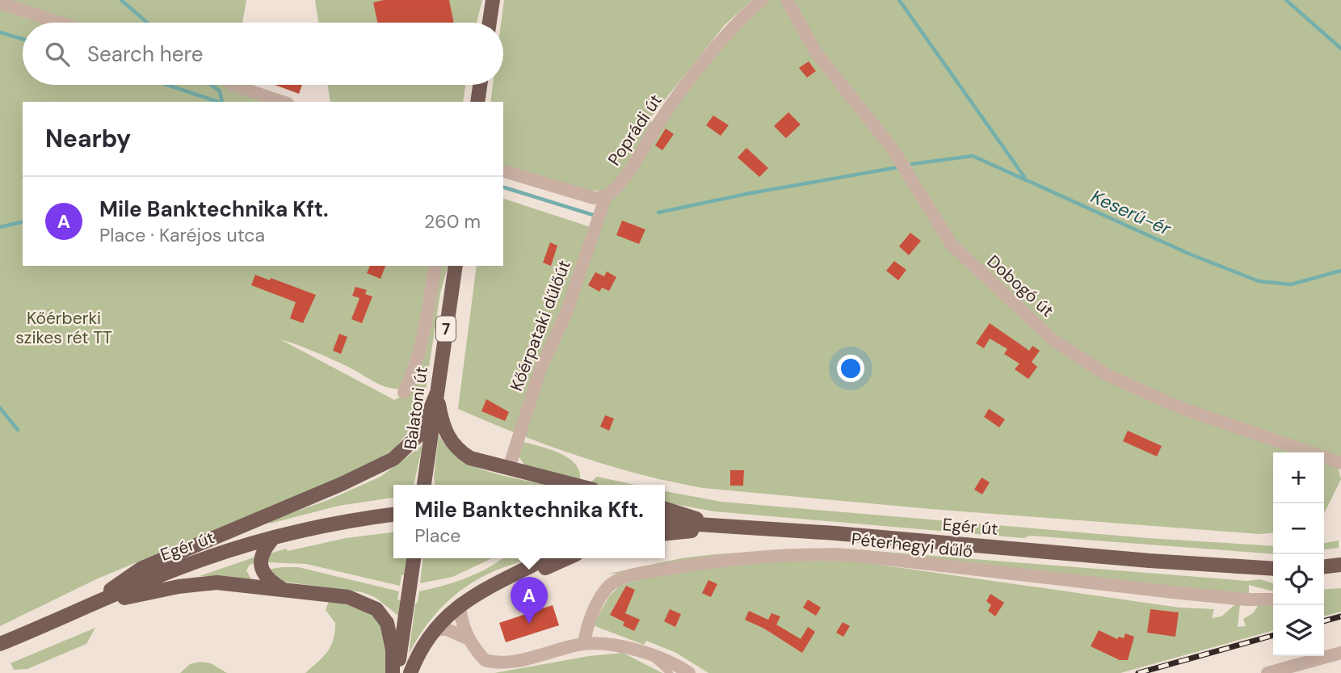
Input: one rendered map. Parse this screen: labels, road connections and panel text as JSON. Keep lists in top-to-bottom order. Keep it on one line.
{"streets":{"main road":["7","Balatoni út","Egér út"],"street":["Poprádi út","Dobogó út","Kőérpataki dűlőút","Péterhegyi dűlő"]},"crossings":[["Poprádi út","Kőérpataki dűlőút"]],"water":["Keserű-ér"],"parks":["Kőérberki szikes rét TT"],"page":{"search":"Search here","heading":"Nearby","list":[{"mark":"A","name":"Mile Banktechnika Kft.","note":"Place · Karéjos utca","value":"260 m"}],"map_buttons":["+","−"],"popup":["Mile Banktechnika Kft.","Place"],"pins":"A"}}
